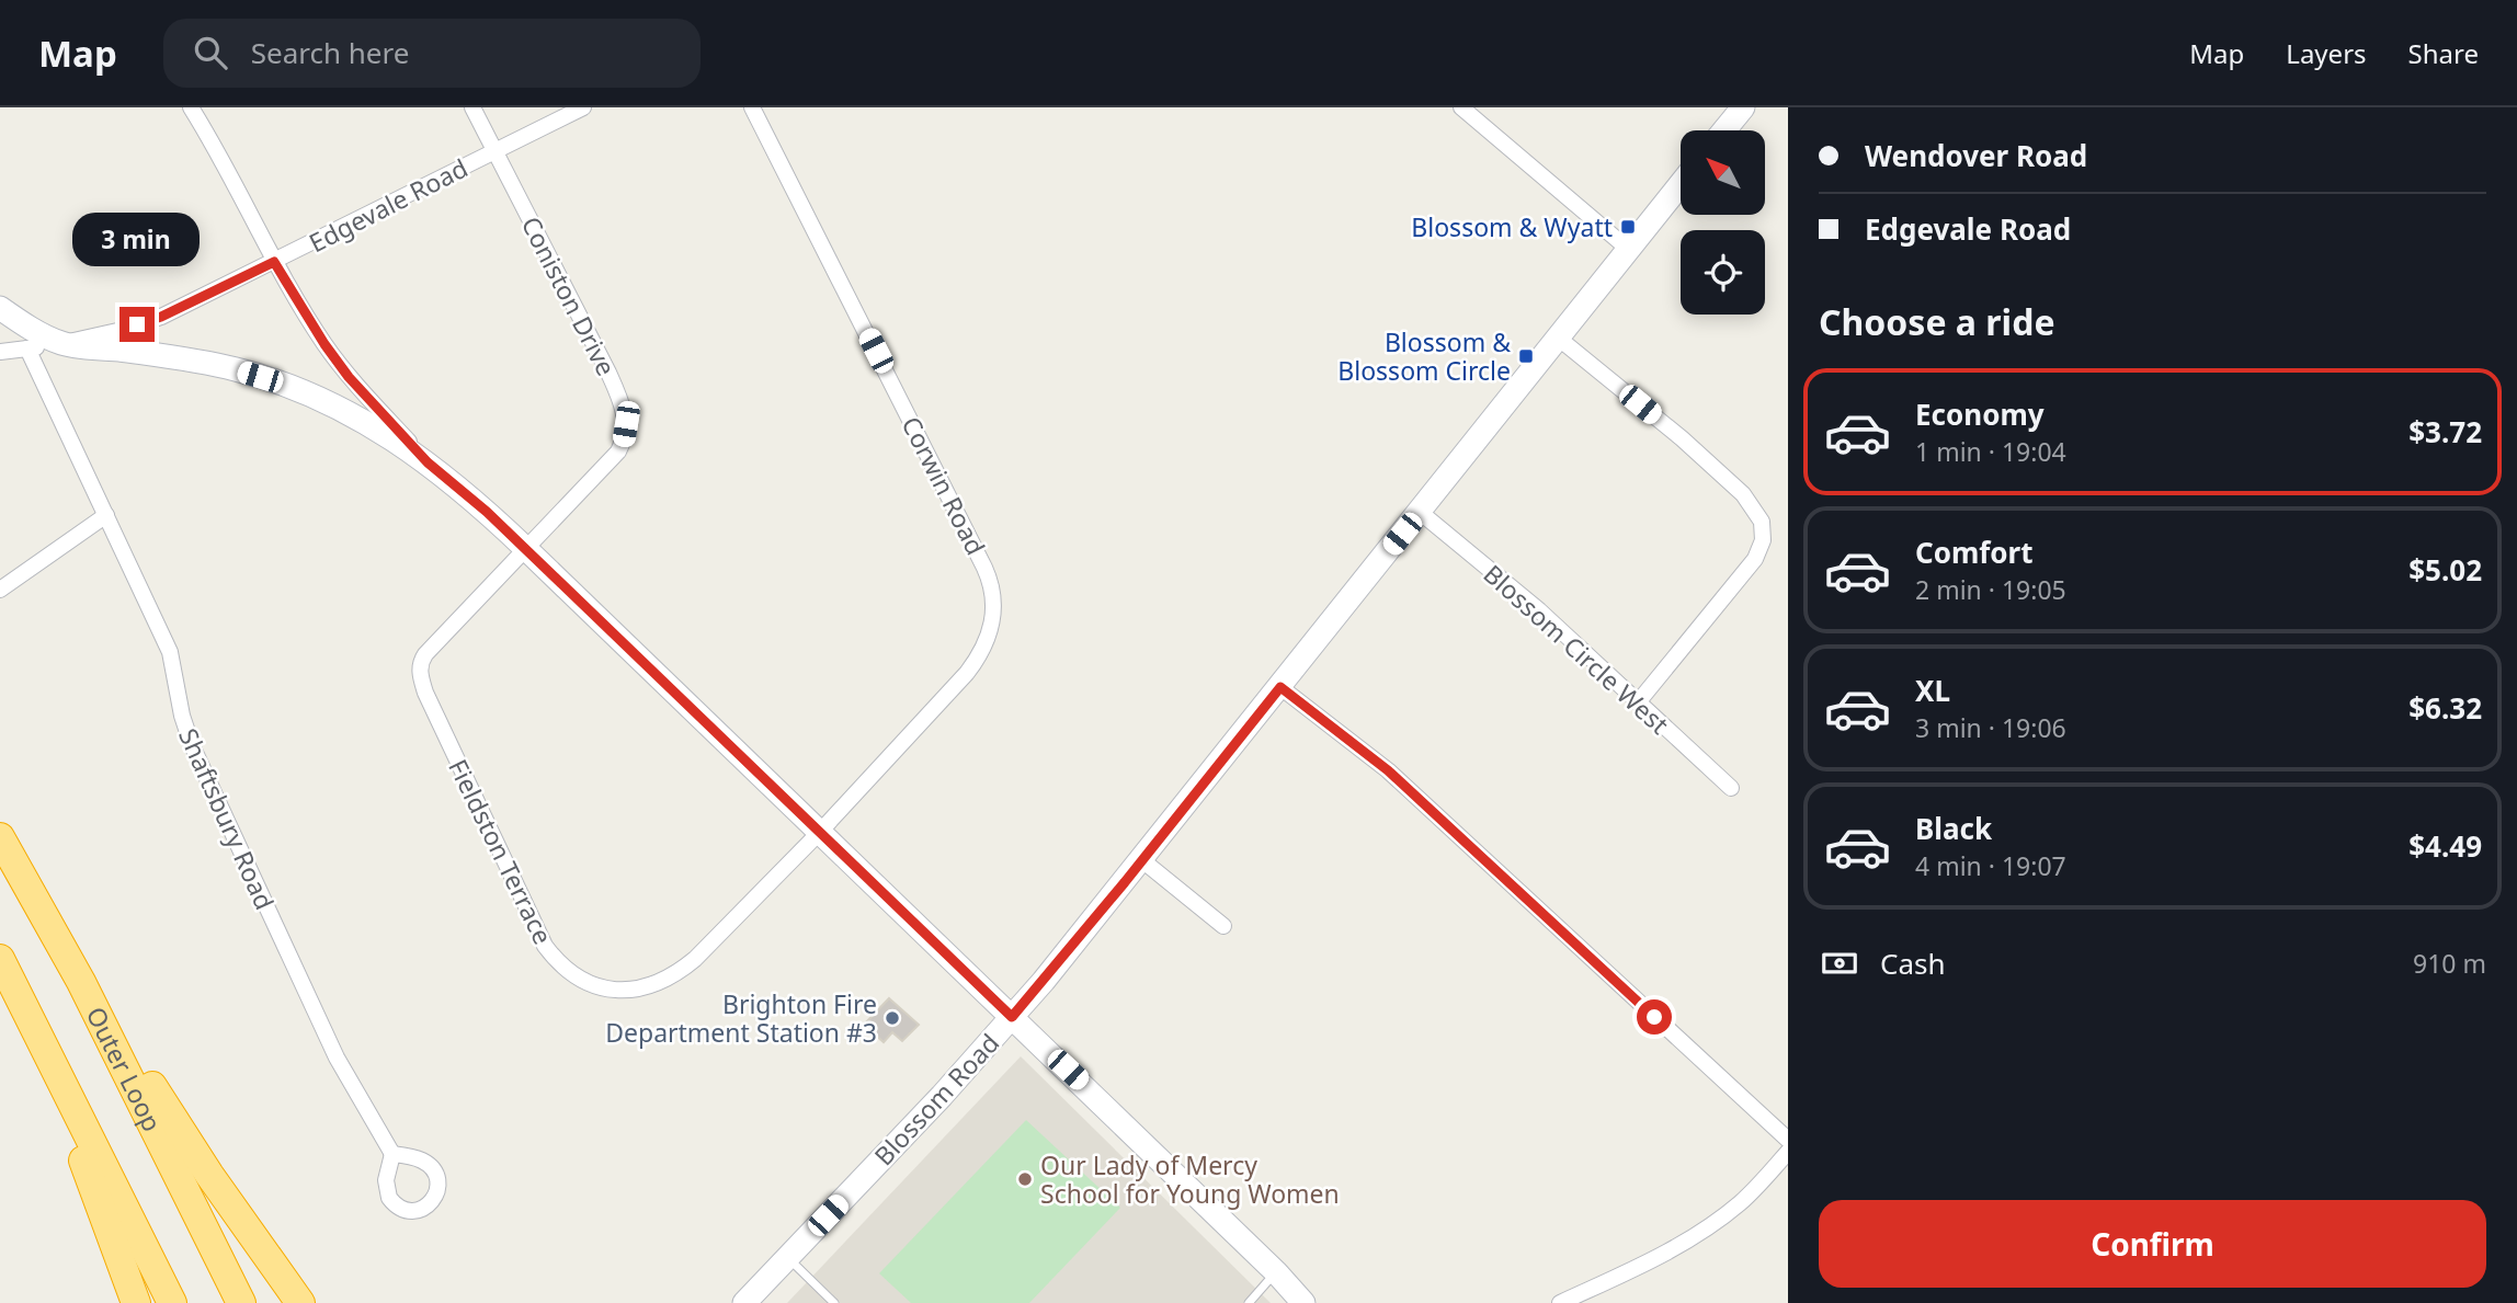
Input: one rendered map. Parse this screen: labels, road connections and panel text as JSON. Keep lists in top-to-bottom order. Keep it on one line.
{"streets":{"highway":["Outer Loop"],"street":["Edgevale Road","Coniston Drive","Corwin Road","Blossom Circle West","Shaftsbury Road","Fieldston Terrace","Blossom Road"]},"crossings":[["Edgevale Road","Coniston Drive"],["Edgevale Road","Shaftsbury Road"],["Coniston Drive","Fieldston Terrace"],["Corwin Road","Fieldston Terrace"],["Blossom Circle West","Blossom Road"]],"places":{"transit":["Blossom & Wyatt","Blossom & Blossom Circle"],"other":["Brighton Fire Department Station #3","Our Lady of Mercy School for Young Women"]},"north":"top left","page":{"header":"Map","search":"Search here","nav":["Map","Layers","Share"],"banner":["Wendover Road","Edgevale Road"],"bubble":"3 min","heading":"Choose a ride","list":[{"name":"Economy","note":"1 min · 19:04","value":"$3.72"},{"name":"Comfort","note":"2 min · 19:05","value":"$5.02"},{"name":"XL","note":"3 min · 19:06","value":"$6.32"},{"name":"Black","note":"4 min · 19:07","value":"$4.49"}],"pay":["Cash","910 m"],"buttons":"Confirm"}}
